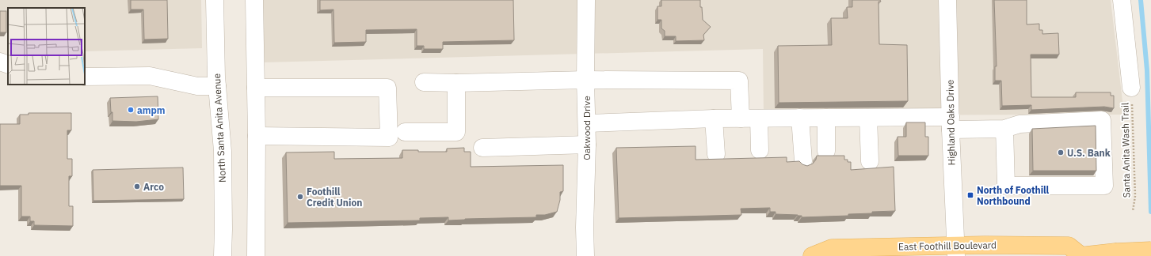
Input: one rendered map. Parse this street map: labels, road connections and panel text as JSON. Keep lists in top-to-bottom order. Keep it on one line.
{"streets":{"main road":["East Foothill Boulevard"],"street":["Highland Oaks Drive","North Santa Anita Avenue","Oakwood Drive"],"path":["Santa Anita Wash Trail"]},"crossings":[["Highland Oaks Drive","East Foothill Boulevard"]],"places":{"other":["ampm","U.S. Bank","Arco","Foothill Credit Union"],"transit":["North of Foothill Northbound"]}}
